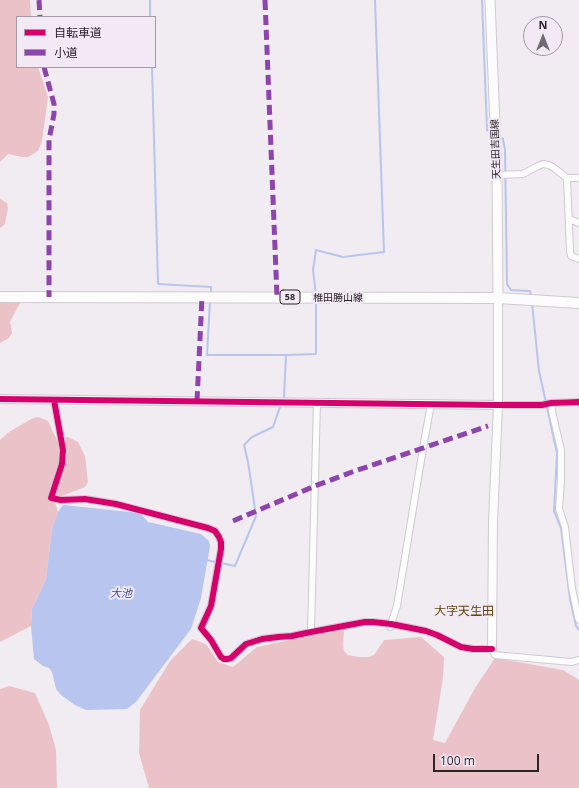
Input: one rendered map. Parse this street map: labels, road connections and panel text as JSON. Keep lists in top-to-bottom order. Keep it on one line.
{"streets":{"main road":["天生田吉国線","58","椎田勝山線"]},"crossings":[["天生田吉国線","椎田勝山線"]],"districts":["大字天生田"],"water":["大池"],"legend":["自転車道","小道"],"scale_bar":"100 m","north":"top"}
